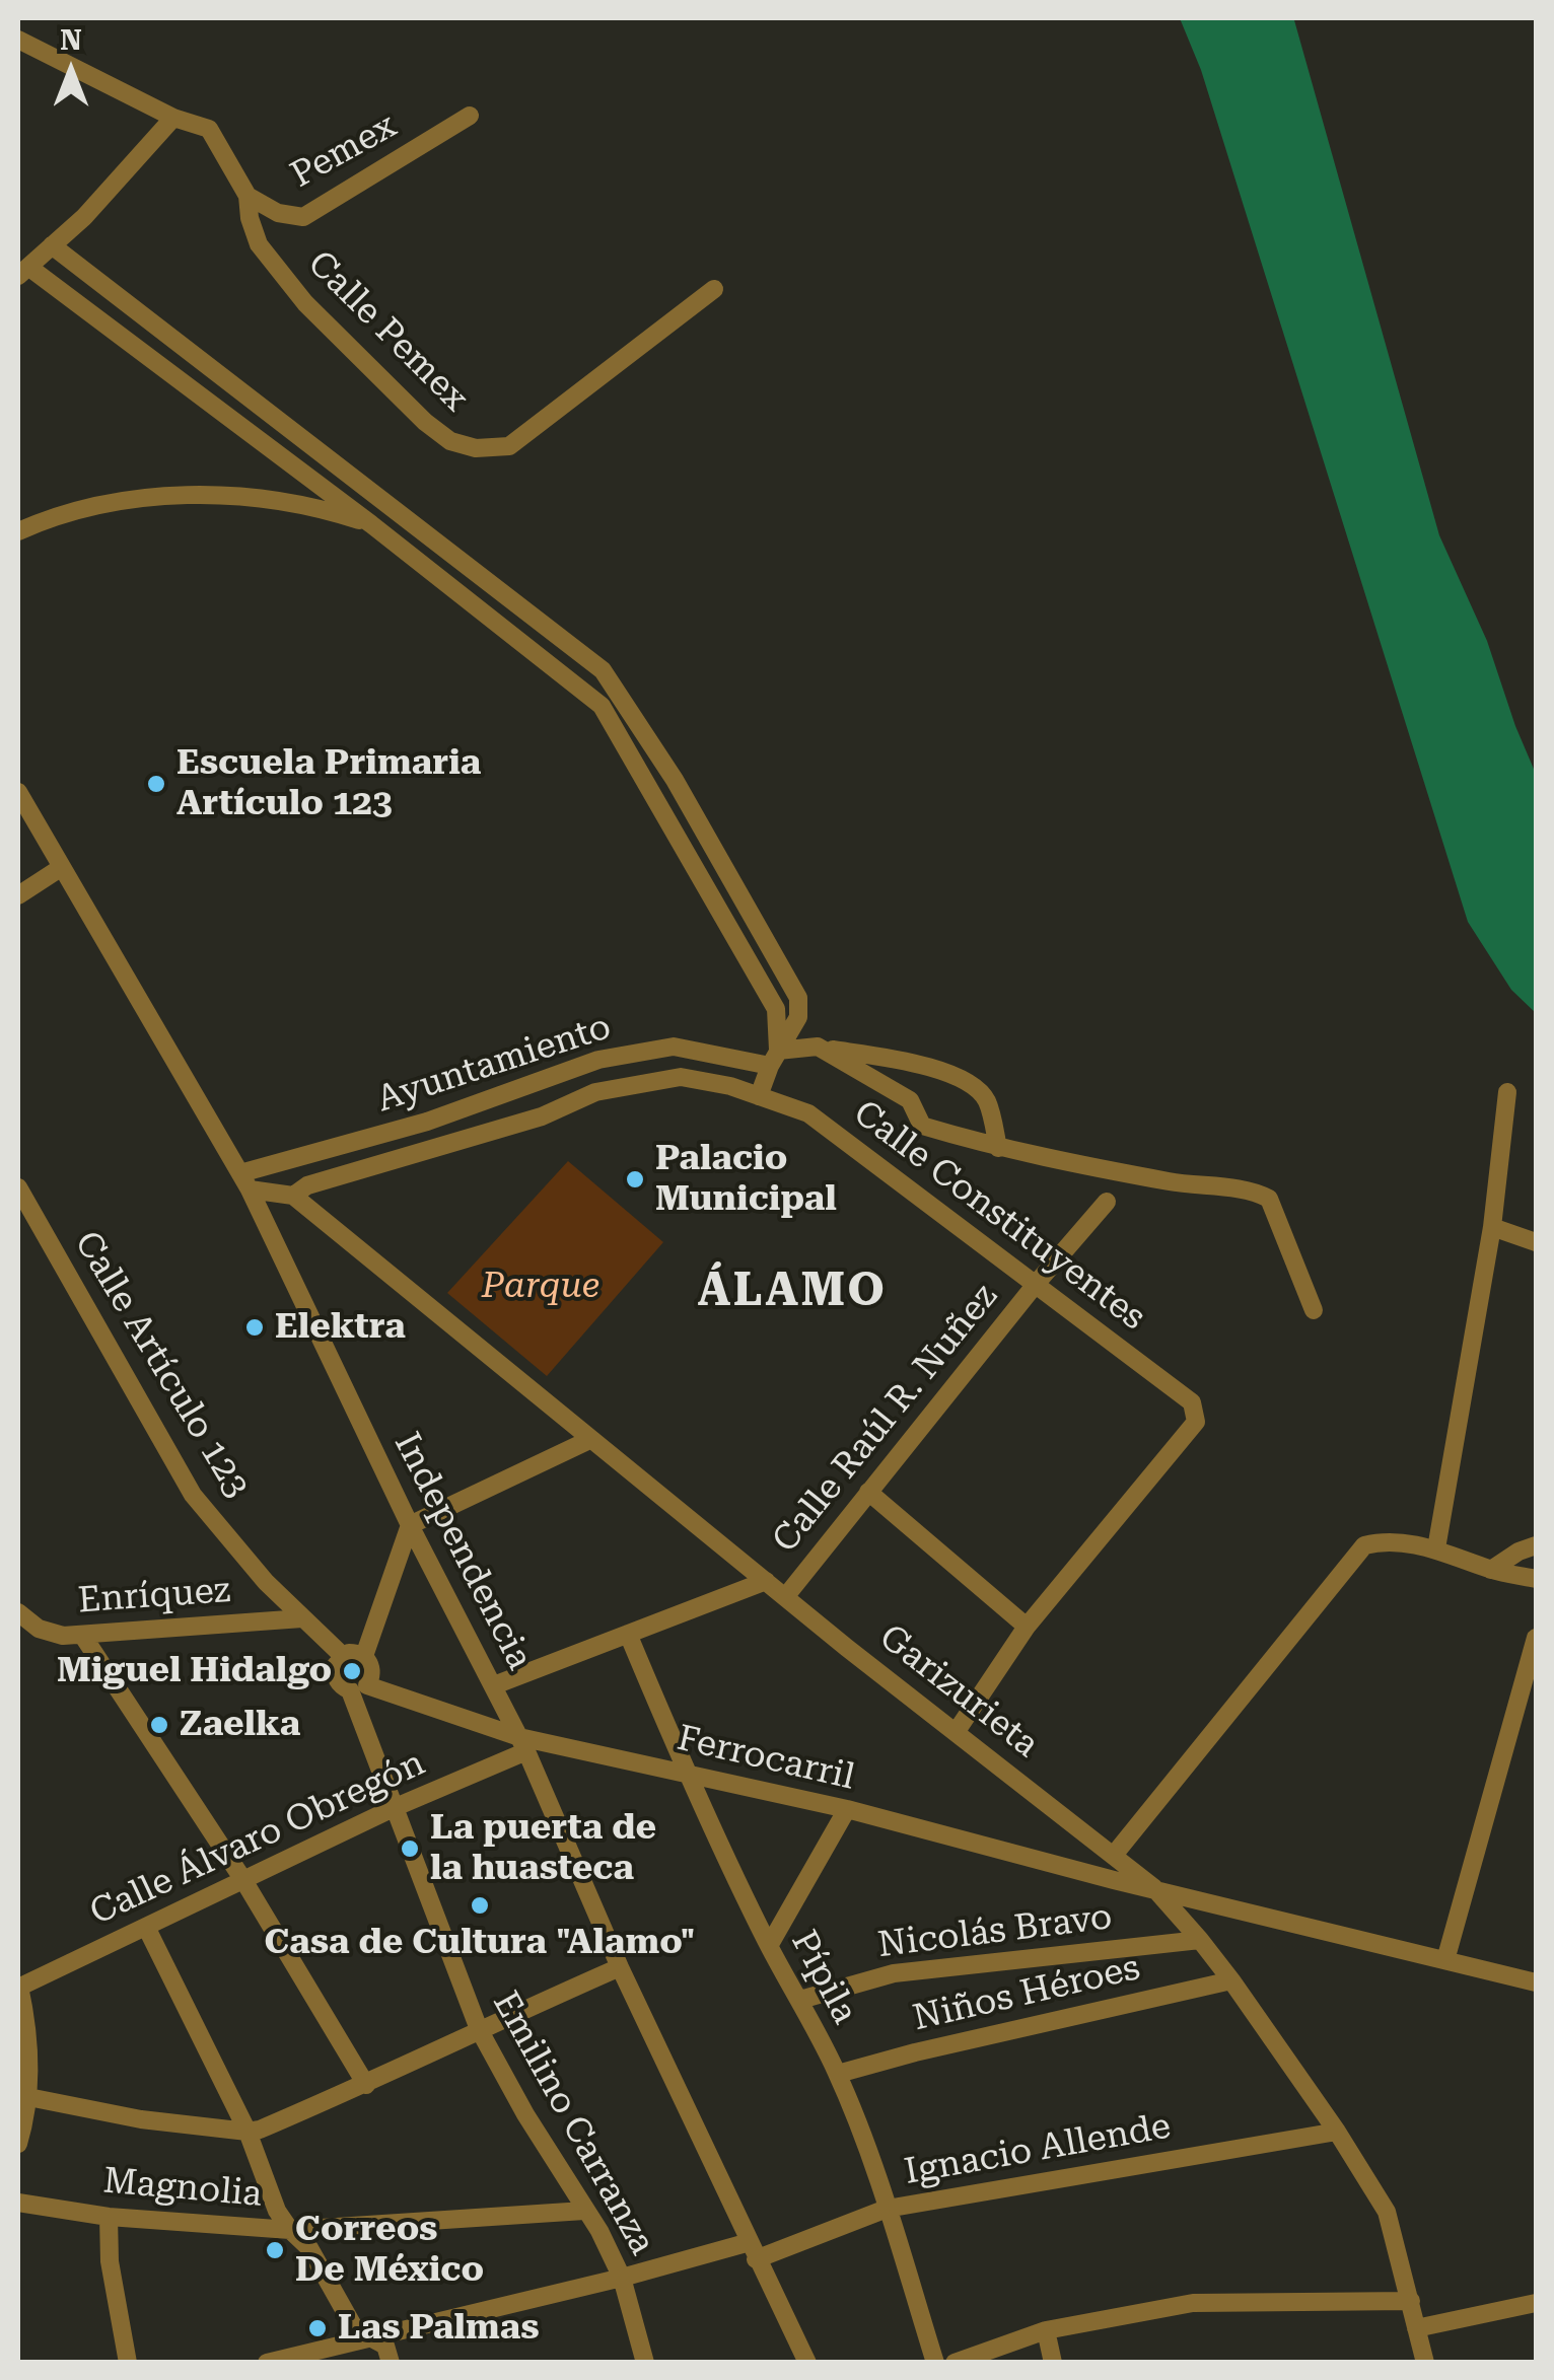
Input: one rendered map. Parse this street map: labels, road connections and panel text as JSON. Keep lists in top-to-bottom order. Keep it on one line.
{"streets":{"street":["Pemex","Calle Pemex","Ayuntamiento","Calle Constituyentes","Calle Artículo 123","Calle Raúl R. Nuñez","Independencia","Enríquez","Garizurieta","Ferrocarril","Calle Álvaro Obregón","Nicolás Bravo","Pípila","Niños Héroes","Emilino Carranza","Ignacio Allende","Magnolia"]},"crossings":[["Pemex","Calle Pemex"],["Ayuntamiento","Calle Constituyentes"],["Ayuntamiento","Independencia"],["Ayuntamiento","Garizurieta"],["Calle Constituyentes","Calle Raúl R. Nuñez"],["Calle Artículo 123","Enríquez"],["Calle Artículo 123","Ferrocarril"],["Calle Artículo 123","Emilino Carranza"],["Calle Raúl R. Nuñez","Garizurieta"],["Independencia","Ferrocarril"],["Independencia","Calle Álvaro Obregón"],["Independencia","Ignacio Allende"],["Garizurieta","Ferrocarril"],["Garizurieta","Nicolás Bravo"],["Garizurieta","Niños Héroes"],["Garizurieta","Ignacio Allende"],["Ferrocarril","Calle Álvaro Obregón"],["Ferrocarril","Pípila"],["Ferrocarril","Emilino Carranza"],["Calle Álvaro Obregón","Emilino Carranza"],["Nicolás Bravo","Pípila"],["Pípila","Niños Héroes"],["Pípila","Ignacio Allende"],["Emilino Carranza","Ignacio Allende"],["Emilino Carranza","Magnolia"]],"districts":["ÁLAMO"],"parks":["Parque"],"places":["Escuela Primaria Artículo 123","Palacio Municipal","Elektra","Miguel Hidalgo","Zaelka","La puerta de la huasteca","Casa de Cultura \"Alamo\"","Correos De México","Las Palmas"],"north":"top"}
